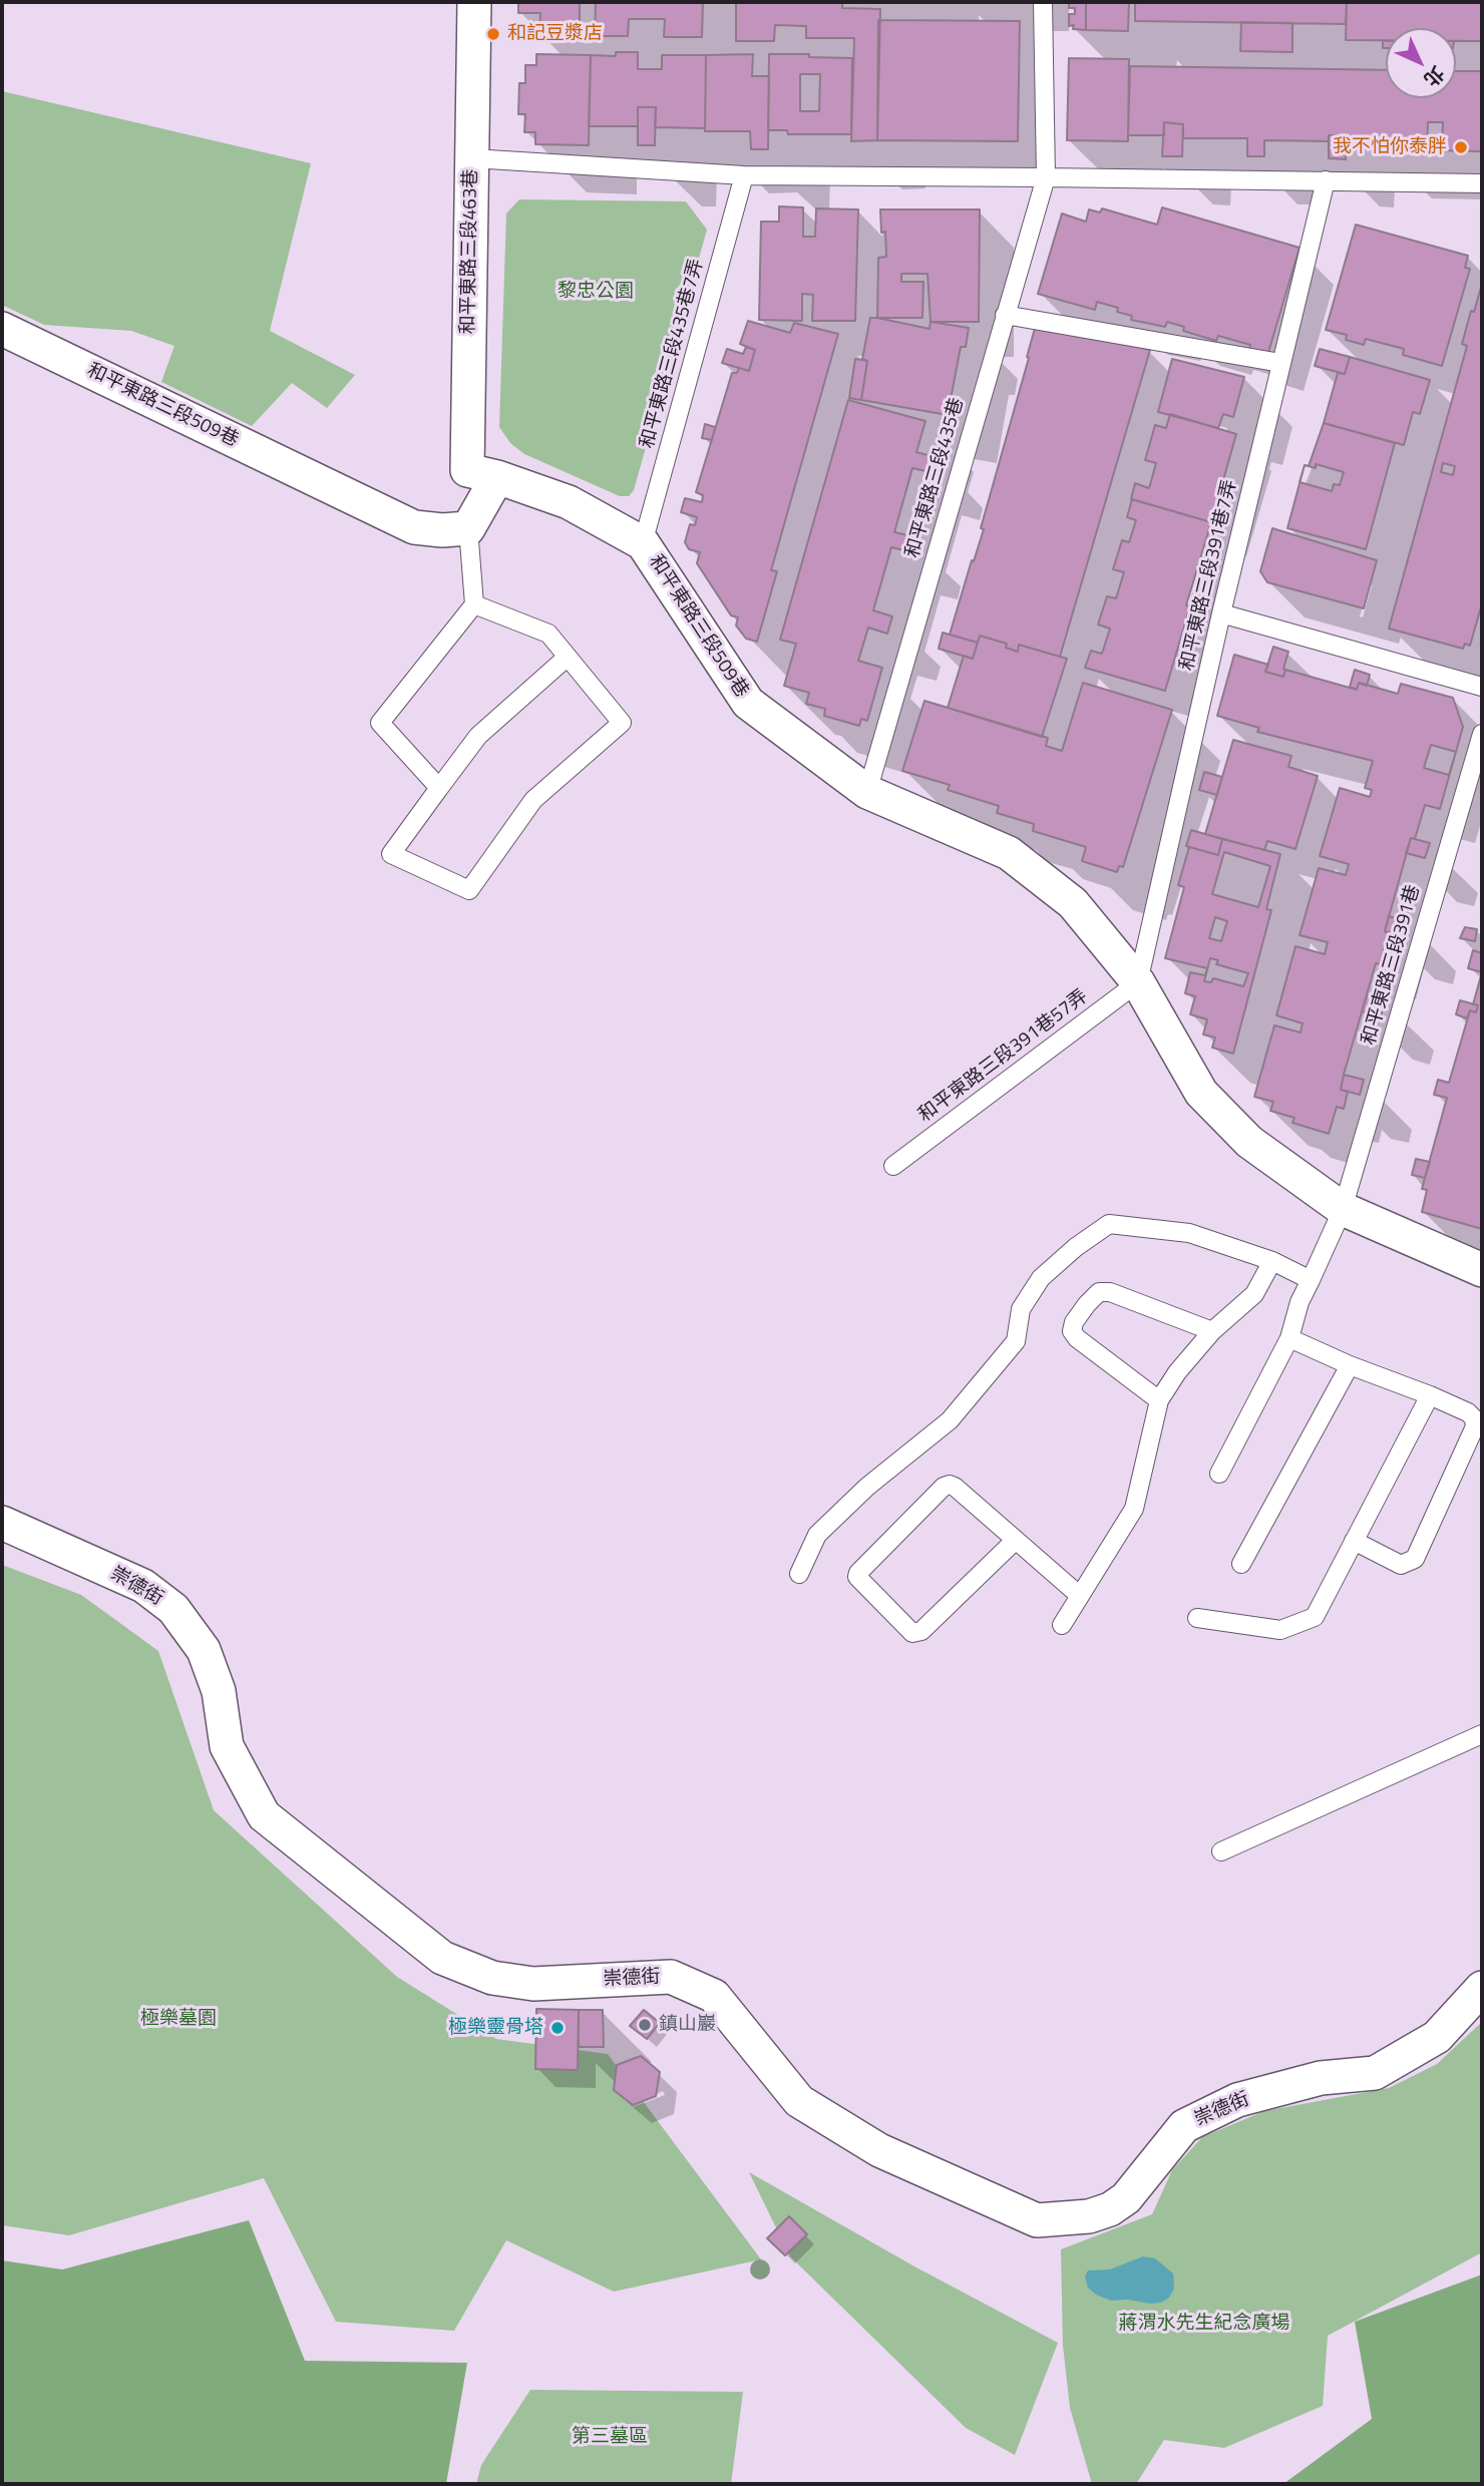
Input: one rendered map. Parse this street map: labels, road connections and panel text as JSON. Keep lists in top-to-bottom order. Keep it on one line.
{"streets":{"street":["和平東路三段463巷","和平東路三段509巷","崇德街"],"lane":["和平東路三段435巷7弄","和平東路三段435巷","和平東路三段391巷7弄","和平東路三段391巷","和平東路三段391巷57弄"]},"crossings":[["和平東路三段463巷","和平東路三段509巷"],["和平東路三段435巷7弄","和平東路三段509巷"],["和平東路三段509巷","和平東路三段435巷"],["和平東路三段509巷","和平東路三段391巷7弄"],["和平東路三段509巷","和平東路三段391巷"],["和平東路三段509巷","和平東路三段391巷57弄"],["和平東路三段391巷7弄","和平東路三段391巷57弄"]],"parks":["黎忠公園","極樂墓園","蔣渭水先生紀念廣場","第三墓區"],"places":["和記豆漿店","我不怕你泰胖","鎮山巖","極樂靈骨塔"],"north":"bottom right"}
